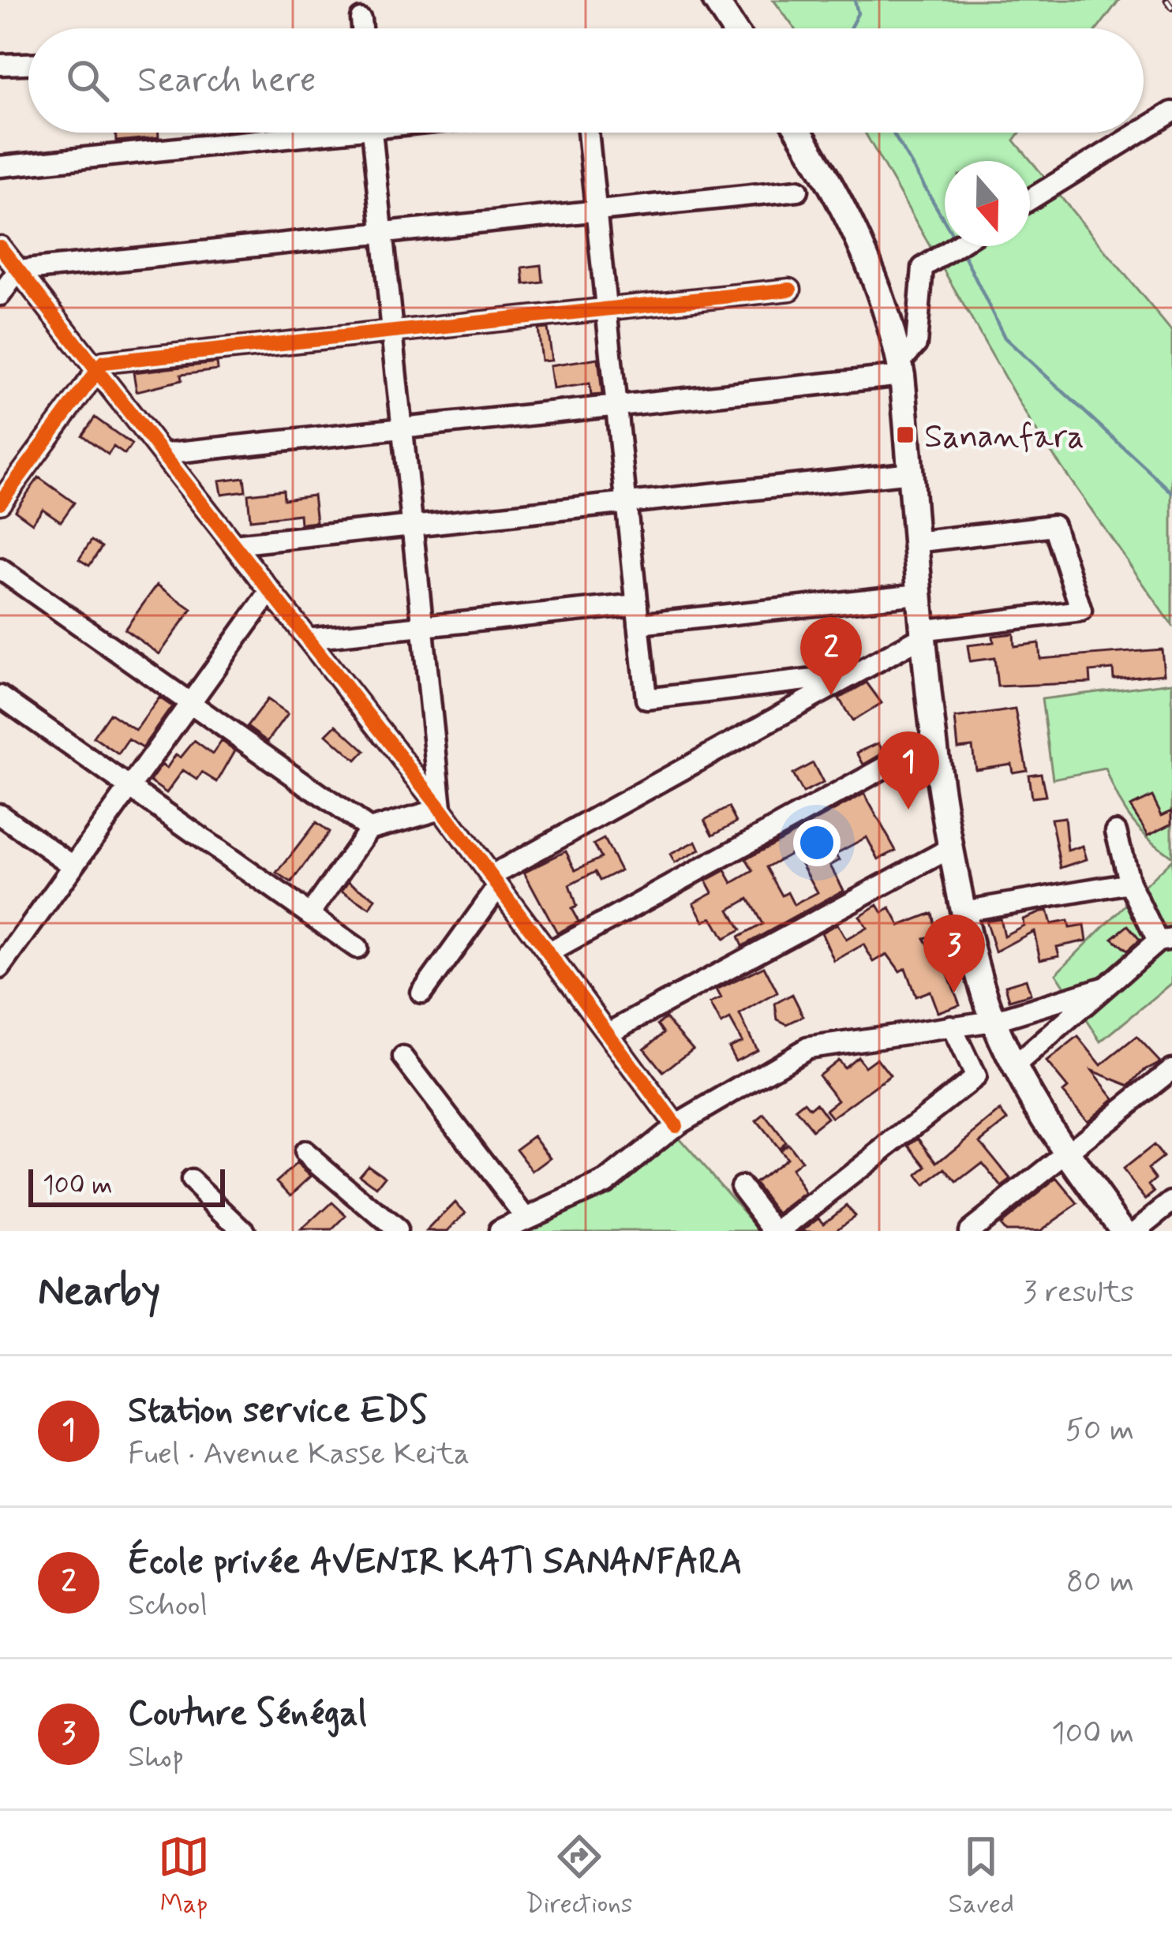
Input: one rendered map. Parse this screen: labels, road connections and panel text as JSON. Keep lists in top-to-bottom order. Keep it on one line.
{"places":{"transit":["Sananfara"]},"scale_bar":"100 m","north":"bottom","page":{"search":"Search here","pins":["2","1","3"],"scale":"100 m","heading":["Nearby","3 results"],"list":[{"mark":"1","name":"Station service EDS","note":"Fuel · Avenue Kasse Keita","value":"50 m"},{"mark":"2","name":"École privée AVENIR KATI SANANFARA","note":"School","value":"80 m"},{"mark":"3","name":"Couture Sénégal","note":"Shop","value":"100 m"}],"nav":["Map","Directions","Saved"]}}
